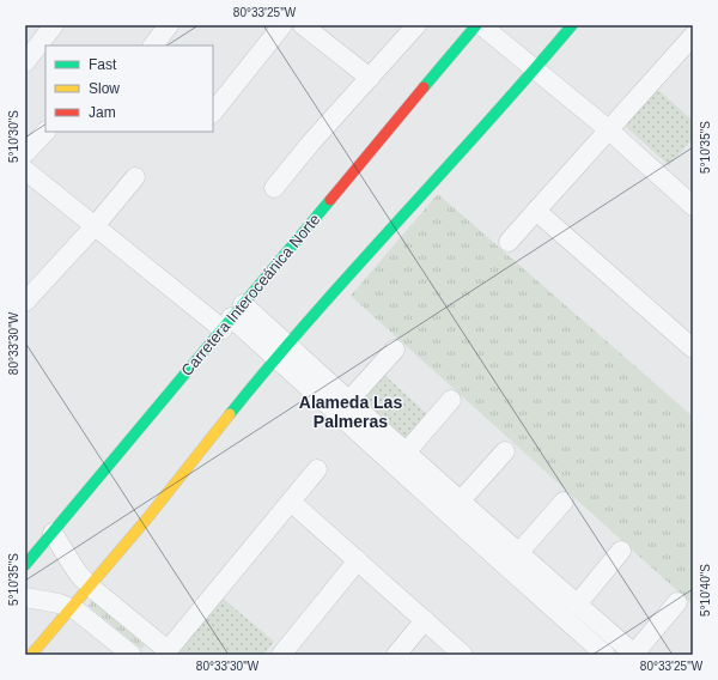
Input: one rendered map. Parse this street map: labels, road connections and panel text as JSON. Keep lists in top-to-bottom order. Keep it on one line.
{"streets":{"main road":["Carretera Interoceánica Norte"]},"districts":["Alameda Las Palmeras"],"legend":["Fast","Slow","Jam"],"coordinates":["80°33'25\"W","5°10'30\"S","5°10'35\"S","80°33'30\"W","5°10'40\"S"]}
